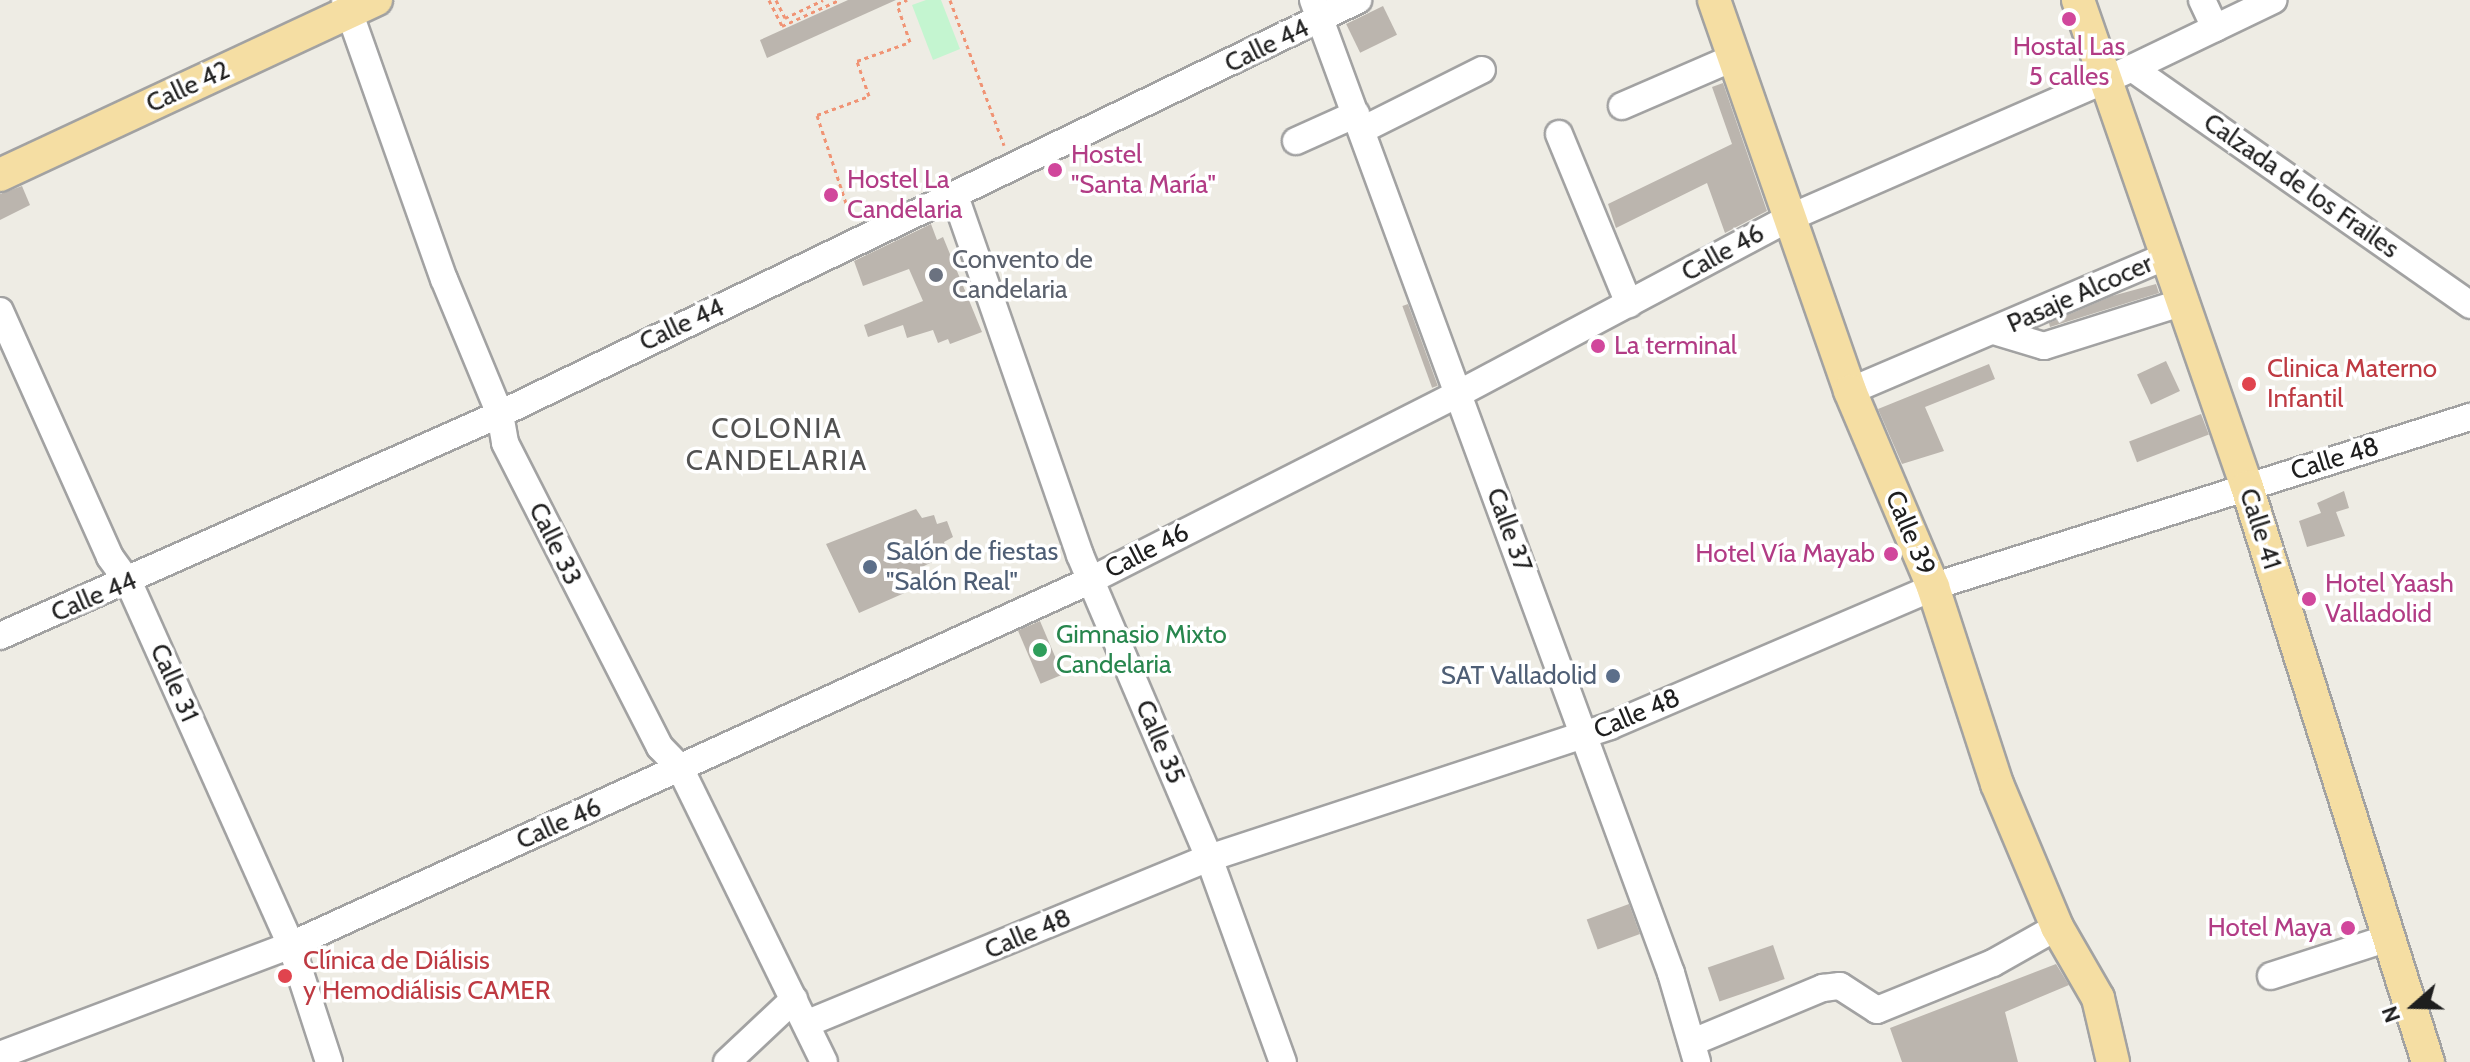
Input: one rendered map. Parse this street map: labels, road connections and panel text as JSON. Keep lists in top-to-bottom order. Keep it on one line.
{"streets":{"main road":["Calle 42","Calle 41","Calle 39"],"street":["Calle 44","Calzada de los Frailes","Calle 46","Pasaje Alcocer","Calle 48","Calle 37","Calle 33","Calle 31","Calle 35"]},"crossings":[["Calle 44","Calle 37"],["Calle 44","Calle 33"],["Calle 44","Calle 31"],["Calle 44","Calle 35"],["Calle 42","Calle 33"],["Calzada de los Frailes","Calle 46"],["Calzada de los Frailes","Calle 41"],["Calle 46","Calle 41"],["Calle 46","Calle 37"],["Calle 46","Calle 39"],["Calle 46","Calle 33"],["Calle 46","Calle 31"],["Calle 46","Calle 35"],["Pasaje Alcocer","Calle 41"],["Pasaje Alcocer","Calle 39"],["Calle 48","Calle 41"],["Calle 48","Calle 37"],["Calle 48","Calle 39"],["Calle 48","Calle 33"],["Calle 48","Calle 35"]],"districts":["COLONIA CANDELARIA"],"places":["Hostal Las 5 calles","Hostel \"Santa María\"","Hostel La Candelaria","Convento de Candelaria","La terminal","Clinica Materno Infantil","Hotel Vía Mayab","Salón de fiestas \"Salón Real\"","Hotel Yaash Valladolid","Gimnasio Mixto Candelaria","SAT Valladolid","Hotel Maya","Clínica de Diálisis y Hemodiálisis CAMER"],"north":"left"}
